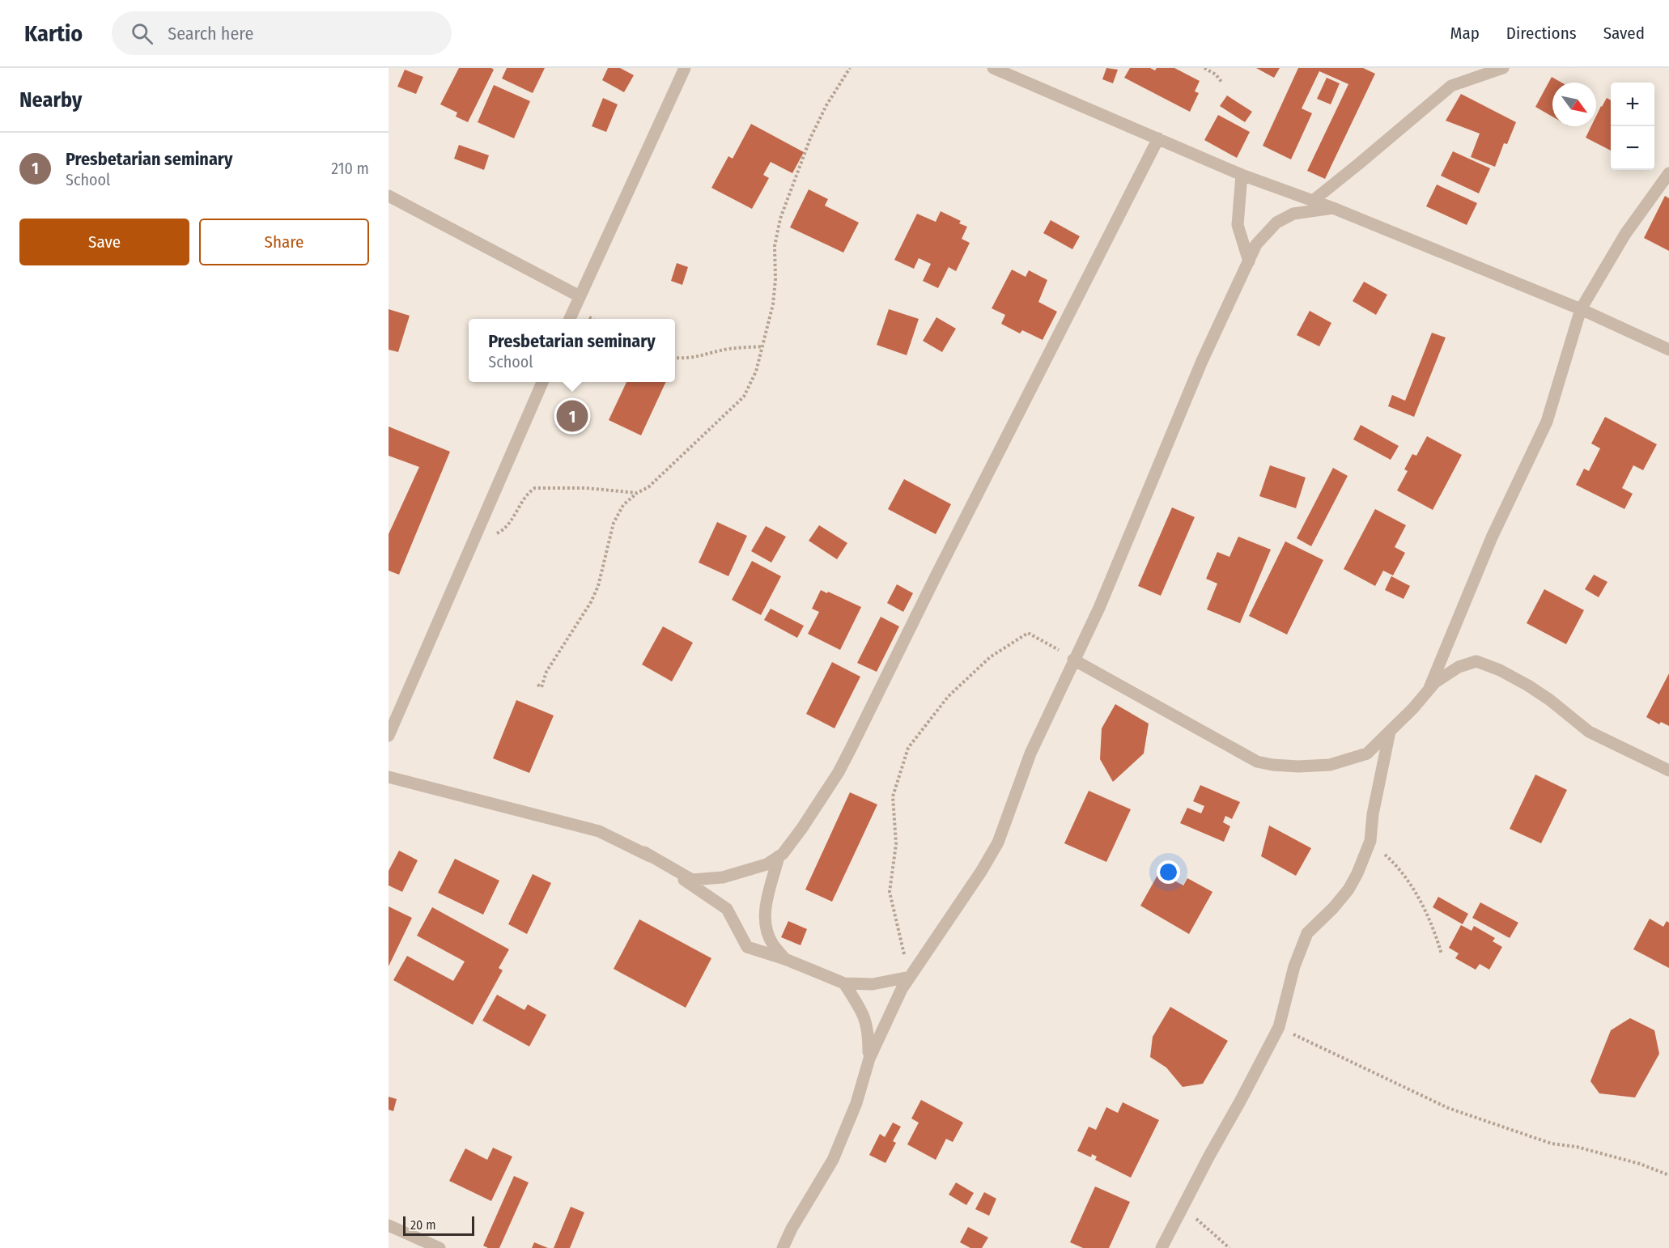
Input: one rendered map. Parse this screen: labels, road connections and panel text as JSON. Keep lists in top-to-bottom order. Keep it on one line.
{"scale_bar":"20 m","north":"bottom right","page":{"header":"Kartio","search":"Search here","nav":["Map","Directions","Saved"],"heading":"Nearby","map_buttons":["+","−"],"list":[{"mark":"1","name":"Presbetarian seminary","note":"School","value":"210 m"}],"buttons":["Save","Share"],"popup":["Presbetarian seminary","School"],"pins":"1","scale":"20 m"}}
